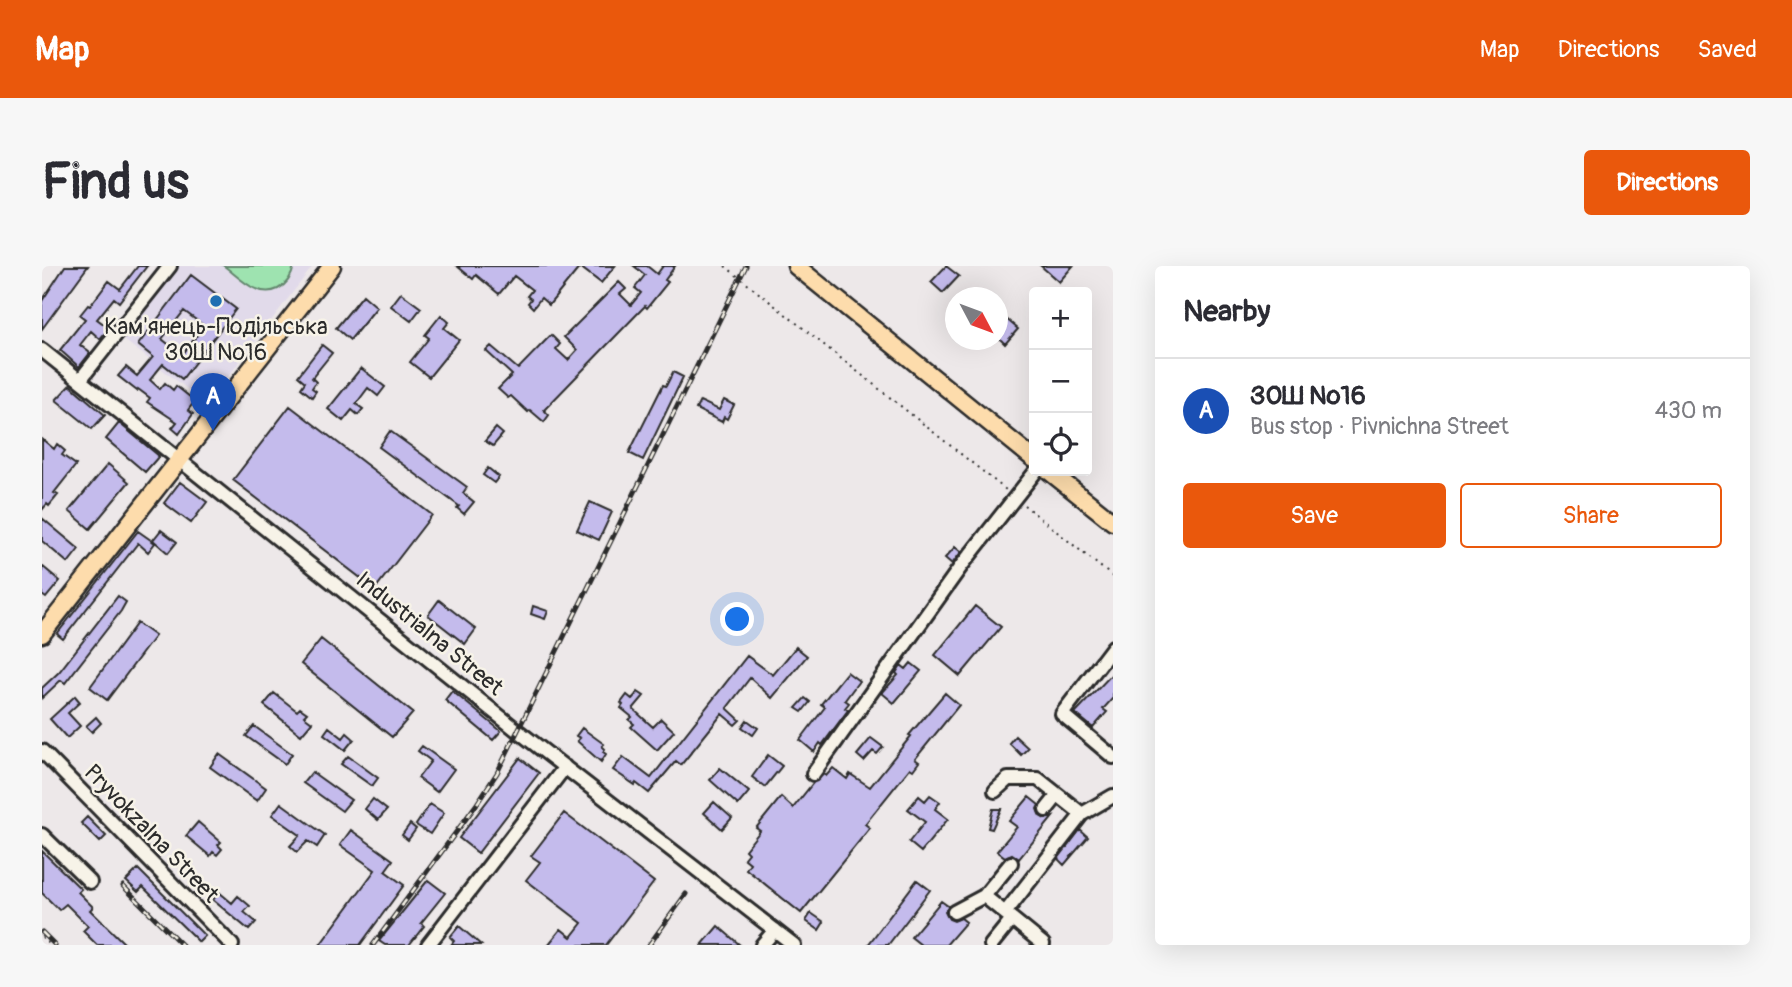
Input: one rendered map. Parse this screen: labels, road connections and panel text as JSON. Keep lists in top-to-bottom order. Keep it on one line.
{"streets":{"street":["Industrialna Street","Pryvokzalna Street"]},"places":["Кам'янець-Подільська ЗОШ №16"],"north":"bottom right","page":{"header":"Map","nav":["Map","Directions","Saved"],"buttons":["Directions",["Save","Share"]],"title":"Find us","heading":"Nearby","map_buttons":["+","−"],"list":[{"mark":"A","name":"ЗОШ №16","note":"Bus stop · Pivnichna Street","value":"430 m"}],"pins":"A"}}
